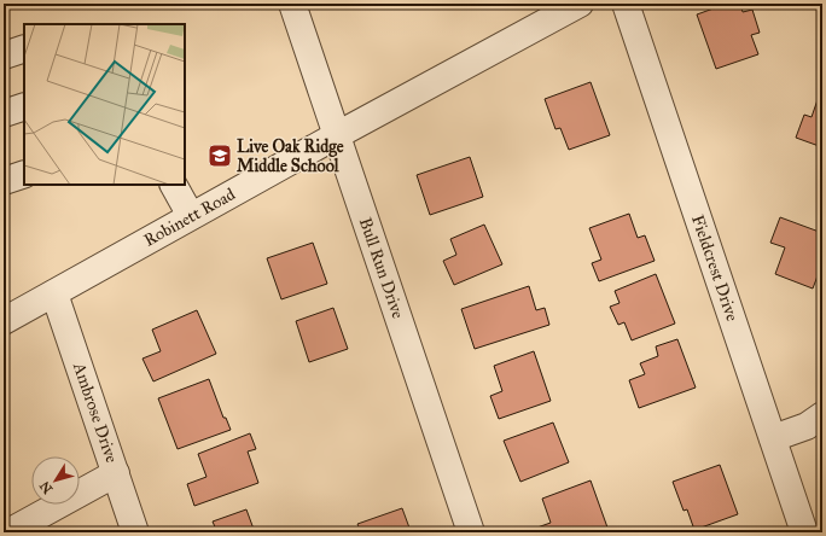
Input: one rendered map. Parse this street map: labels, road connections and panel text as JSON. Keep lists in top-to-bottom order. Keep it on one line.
{"streets":{"street":["Robinett Road","Bull Run Drive","Fieldcrest Drive","Ambrose Drive"]},"crossings":[["Robinett Road","Bull Run Drive"],["Robinett Road","Ambrose Drive"]],"places":{"school or university":["Live Oak Ridge Middle School"]},"north":"bottom left"}
